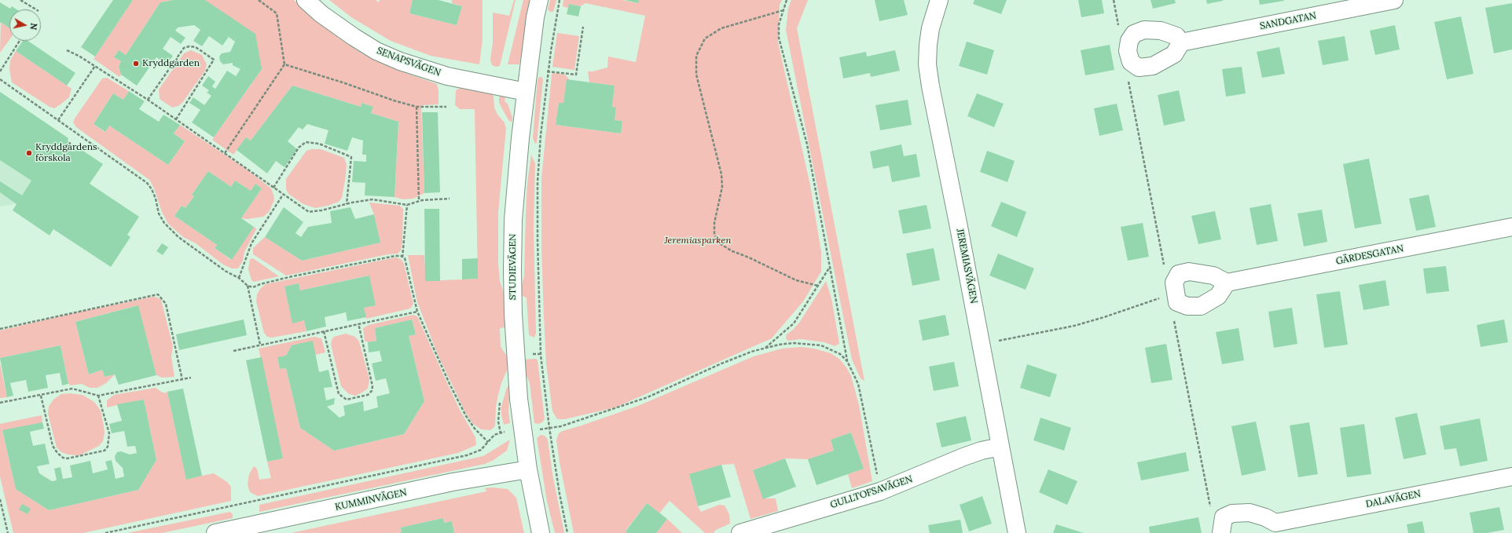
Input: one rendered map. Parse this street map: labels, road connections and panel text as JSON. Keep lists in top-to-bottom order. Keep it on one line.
{"streets":{"street":["SANDGATAN","SENAPSVÄGEN","GÄRDESGATAN","JEREMIASVÄGEN","STUDIEVÄGEN","GULLTOFSAVÄGEN","DALAVÄGEN","KUMMINVÄGEN"]},"crossings":[["SENAPSVÄGEN","STUDIEVÄGEN"],["JEREMIASVÄGEN","GULLTOFSAVÄGEN"],["STUDIEVÄGEN","KUMMINVÄGEN"]],"parks":["Jeremiasparken"],"places":["Kryddgården","Kryddgårdens förskola"],"north":"right"}
